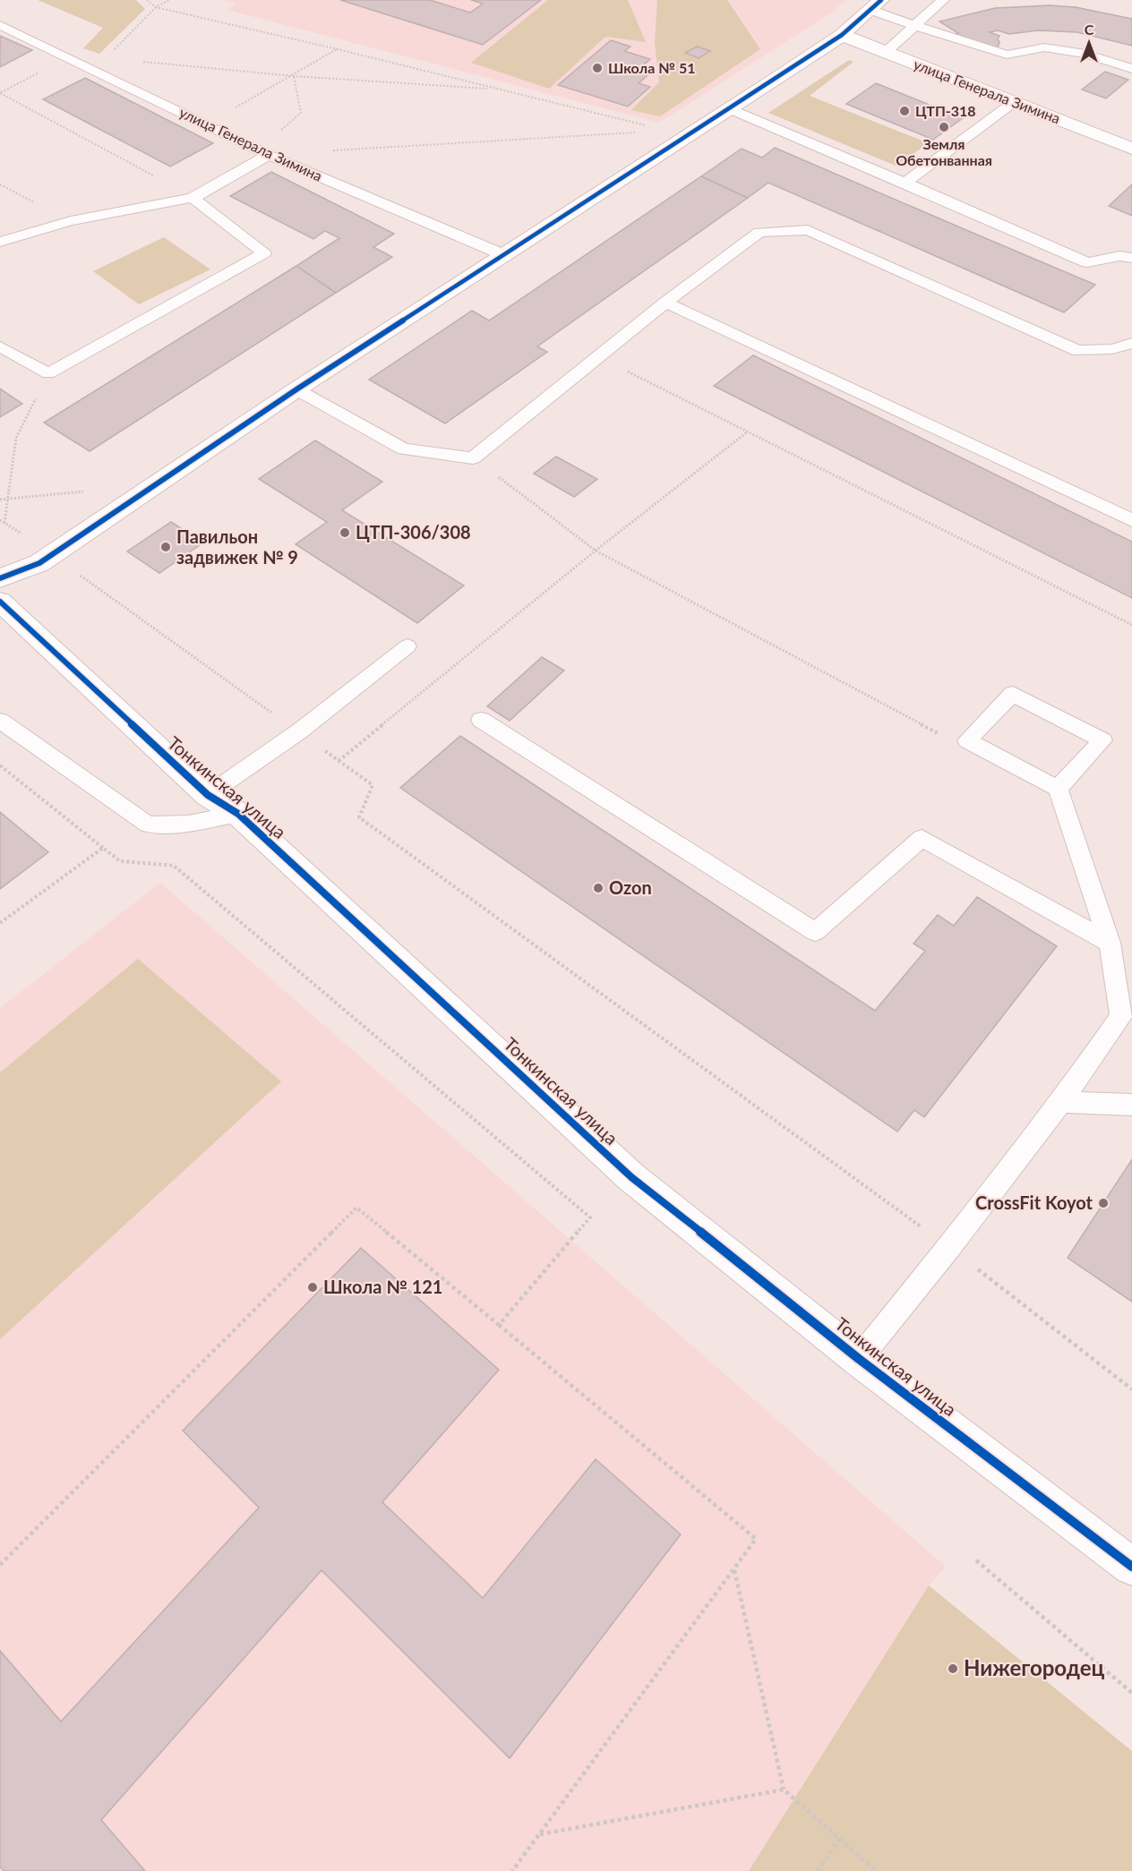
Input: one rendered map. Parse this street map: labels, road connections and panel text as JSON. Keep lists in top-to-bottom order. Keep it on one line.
{"streets":{"street":["улица Генерала Зимина","Тонкинская улица"]},"places":["Школа № 51","ЦТП-318","Земля Обетонванная","ЦТП-306/308","Павильон задвижек № 9","Ozon","CrossFit Koyot","Школа № 121","Нижегородец"],"north":"top"}
